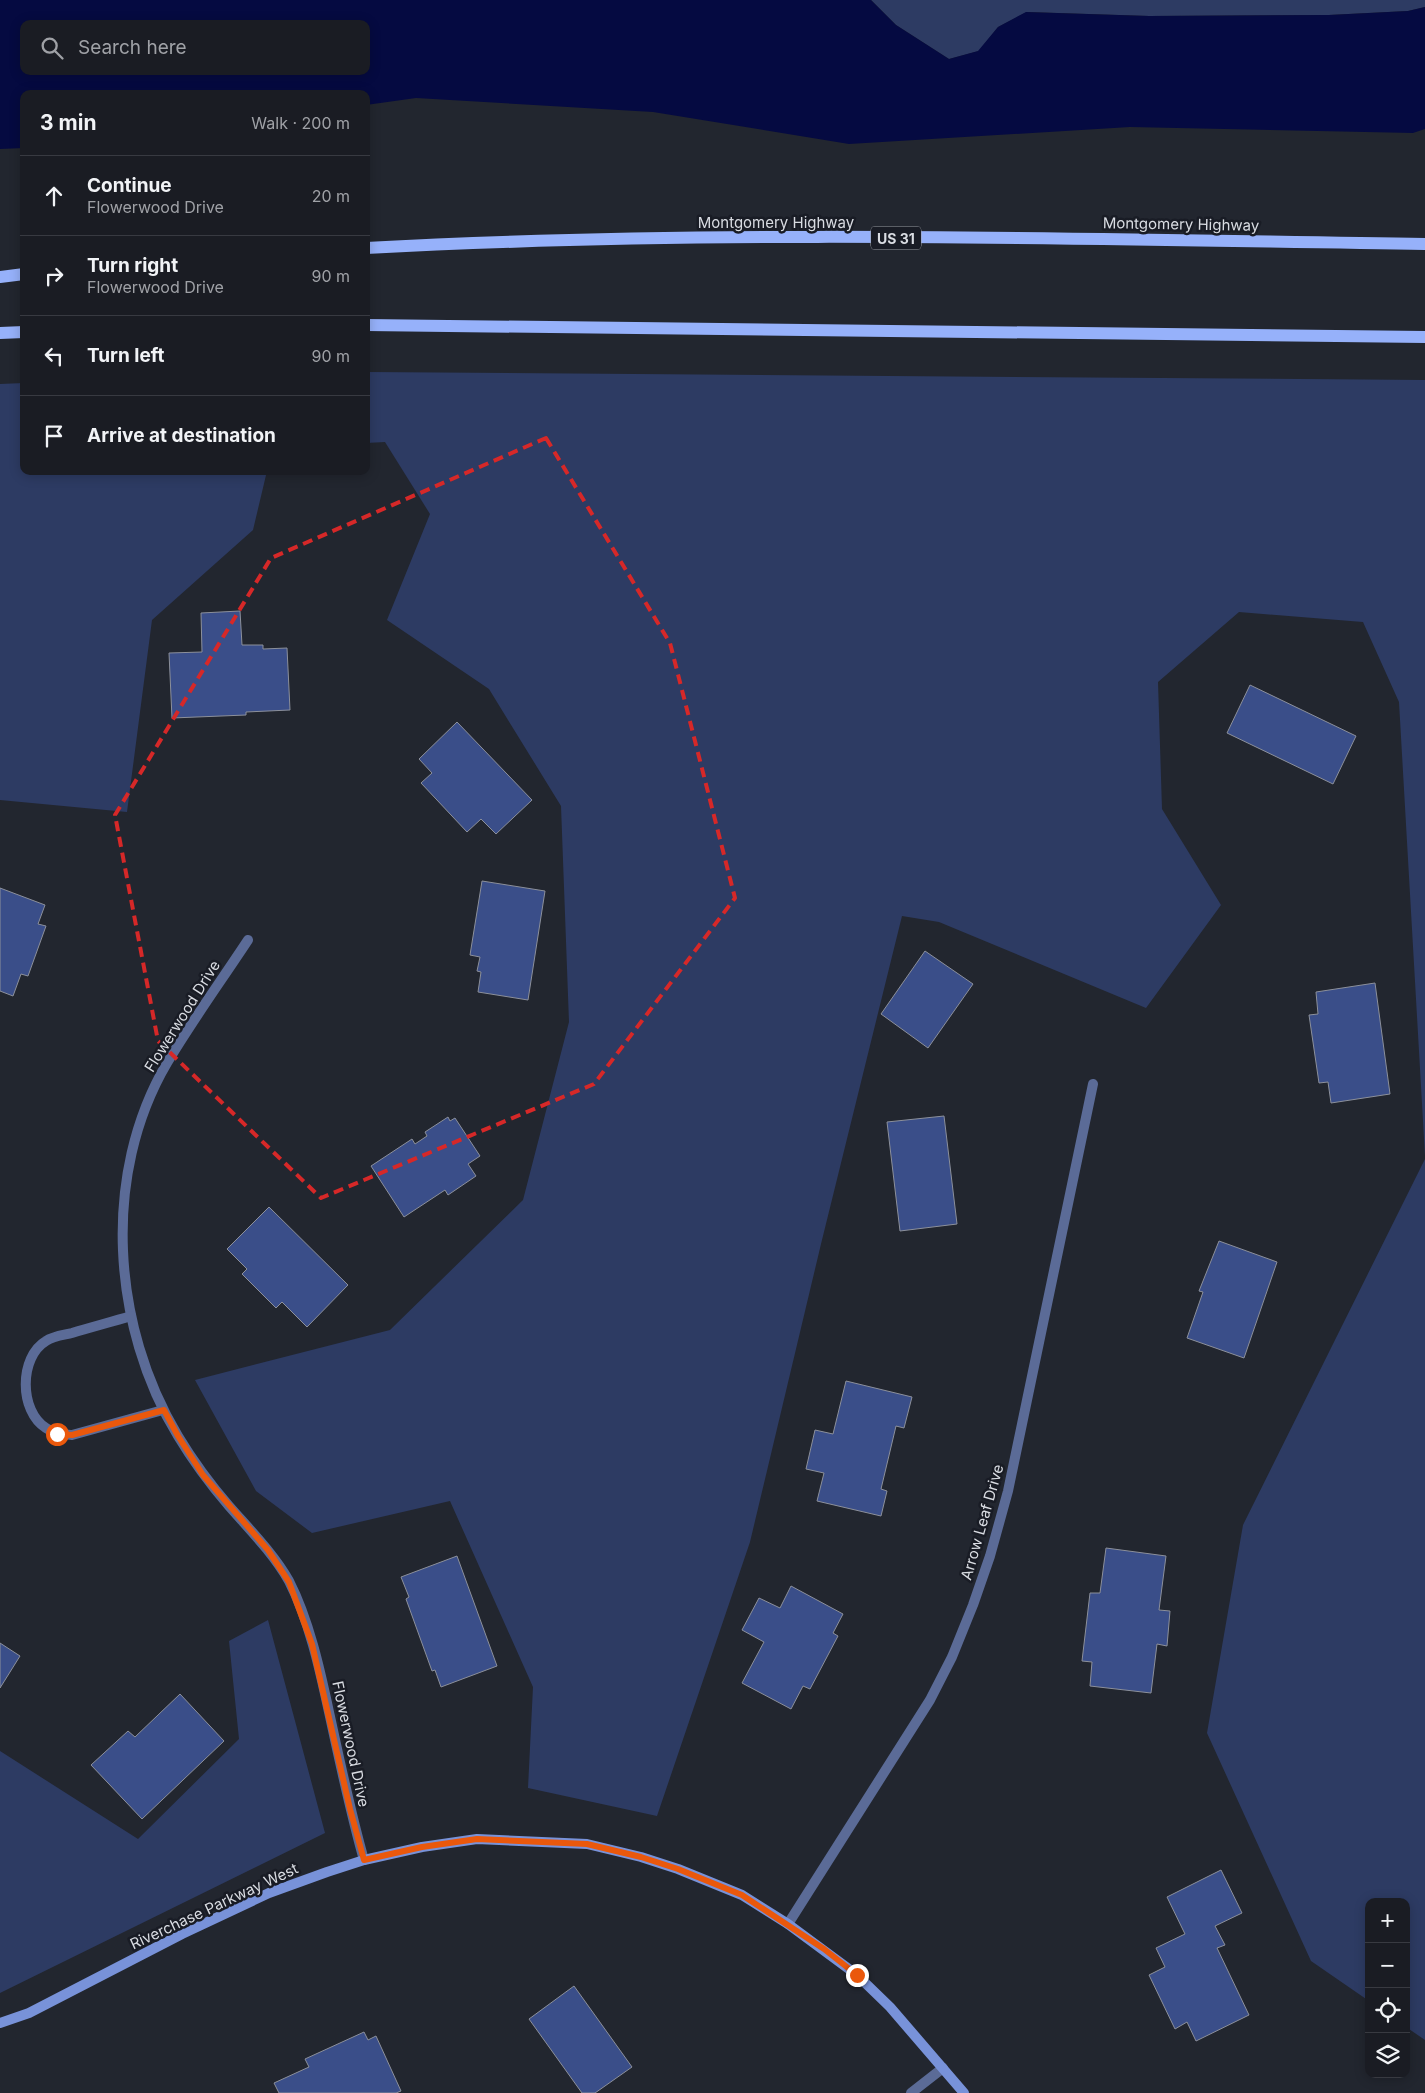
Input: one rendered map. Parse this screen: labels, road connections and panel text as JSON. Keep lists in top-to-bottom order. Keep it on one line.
{"streets":{"main road":["Montgomery Highway","US 31"],"street":["Flowerwood Drive","Arrow Leaf Drive","Riverchase Parkway West"]},"crossings":[["Flowerwood Drive","Riverchase Parkway West"],["Arrow Leaf Drive","Riverchase Parkway West"]],"page":{"search":"Search here","heading":["3 min","Walk · 200 m"],"list":[["Continue","Flowerwood Drive","20 m"],["Turn right","Flowerwood Drive","90 m"],["Turn left","90 m"],"Arrive at destination"],"map_buttons":["+","−"]}}
